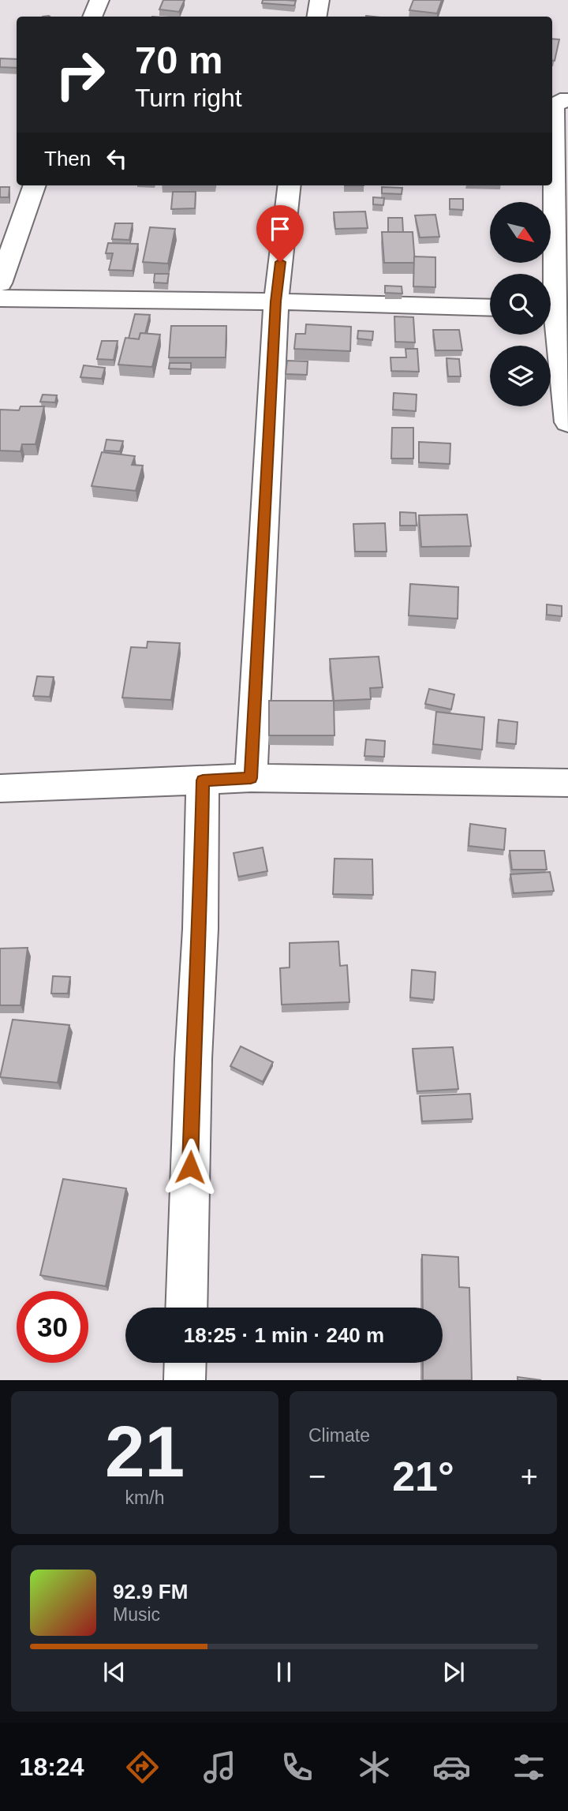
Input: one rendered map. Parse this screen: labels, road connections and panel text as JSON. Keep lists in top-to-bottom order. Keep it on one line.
{"north":"bottom right","page":{"turn":["70 m","Turn right"],"then":"Then","limit":"30","trip":"18:25 · 1 min · 240 m","tile":[["21","km/h"],"Climate"],"heat":["−","21°","+"],"song":["92.9 FM","Music"],"tabs":"18:24"}}
